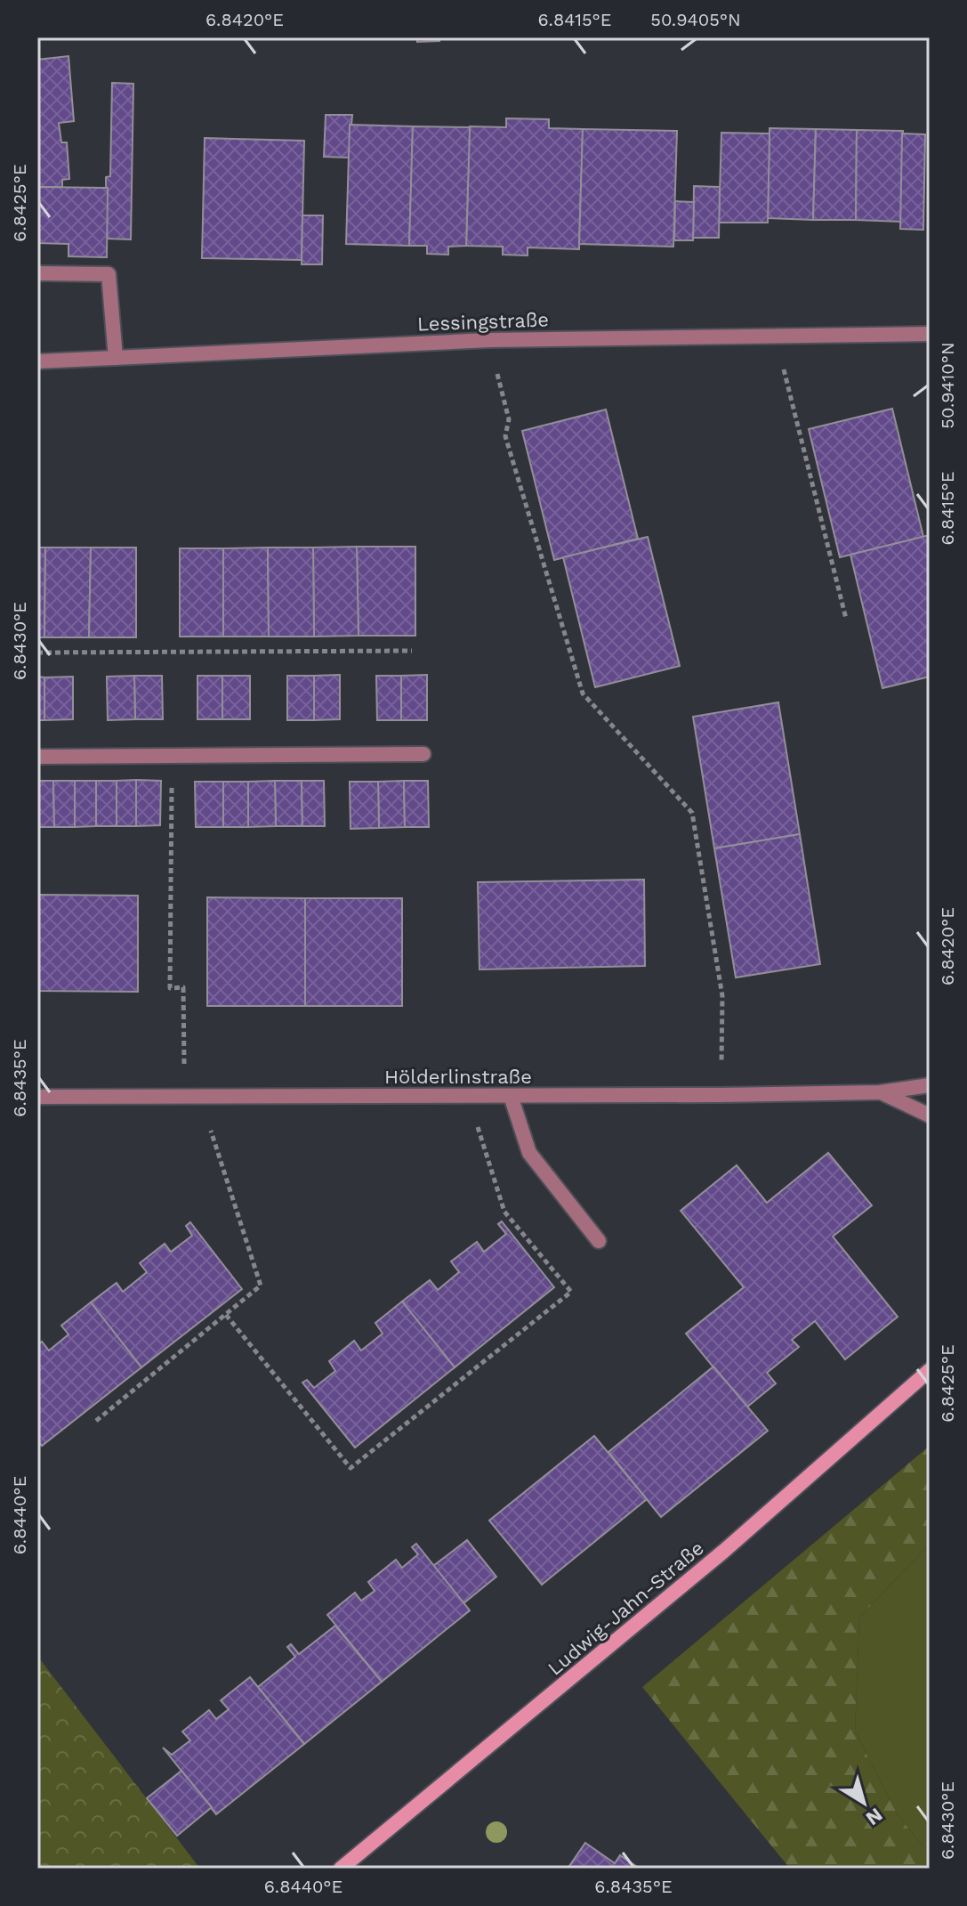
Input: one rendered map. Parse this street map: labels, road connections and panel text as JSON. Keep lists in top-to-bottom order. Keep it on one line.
{"streets":{"street":["Lessingstraße","Hölderlinstraße","Ludwig-Jahn-Straße"]},"north":"bottom right","coordinates":["6.8420°E","6.8415°E","50.9405°N","6.8425°E","50.9410°N","6.8430°E","6.8435°E","6.8440°E"]}
